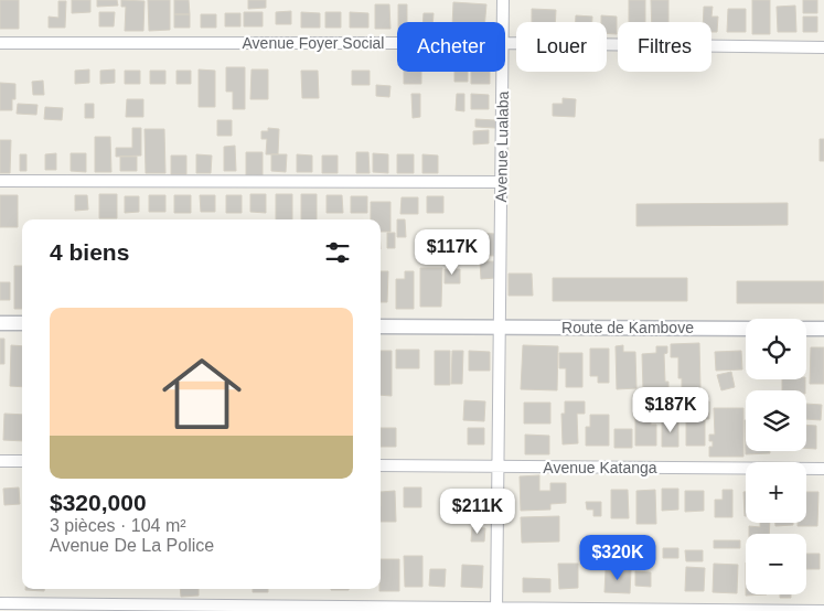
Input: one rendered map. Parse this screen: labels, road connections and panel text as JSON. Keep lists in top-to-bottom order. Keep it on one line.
{"streets":{"street":["Avenue Foyer Social","Avenue Lualaba","Route de Kambove","Avenue Katanga"]},"crossings":[["Avenue Lualaba","Route de Kambove"],["Avenue Lualaba","Avenue Katanga"]],"page":{"chip":["Acheter","Louer","Filtres"],"heading":"4 biens","price":["$117K","$187K","$211K","$320K"],"list":[{"name":"$320,000","note":"3 pièces · 104 m² · Avenue De La Police"}],"map_buttons":["+","−"]}}
